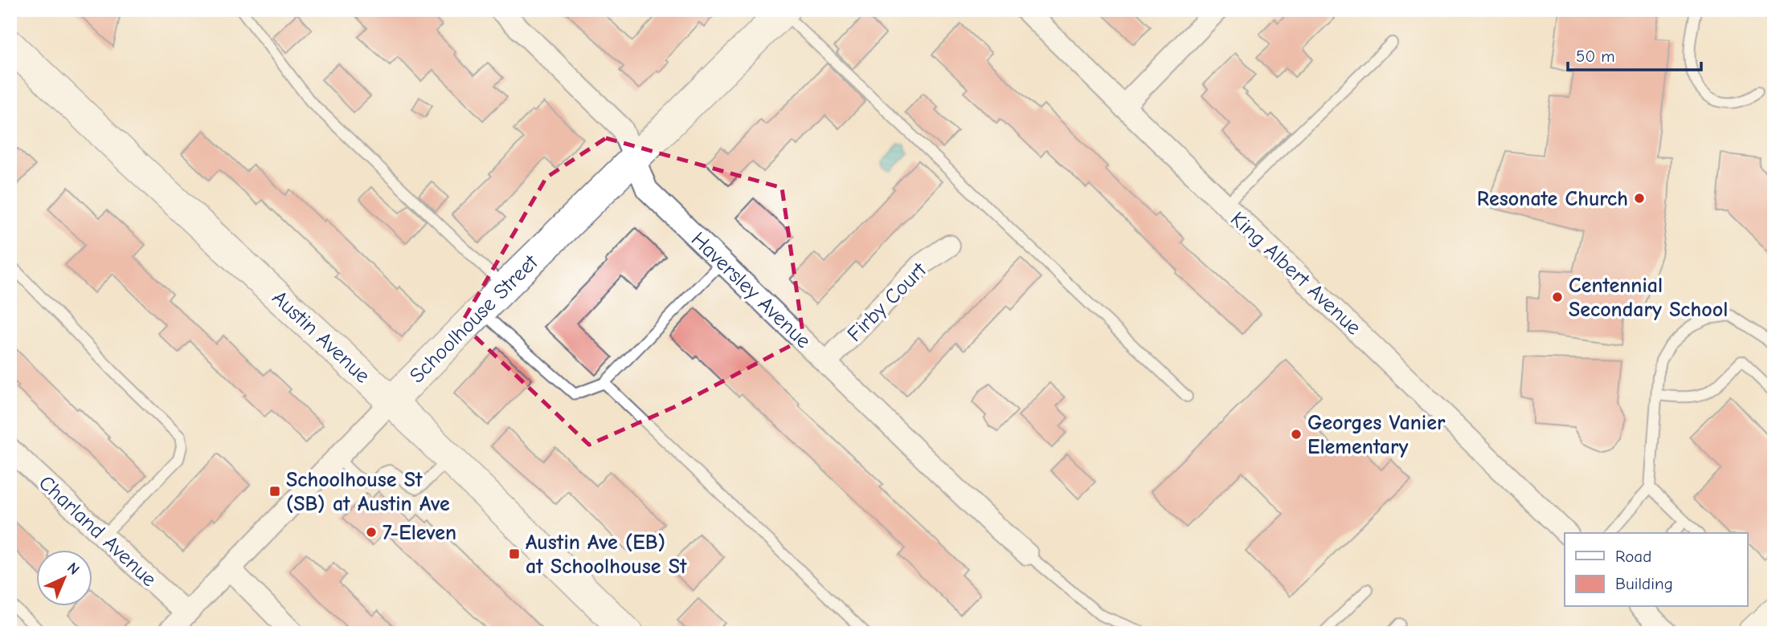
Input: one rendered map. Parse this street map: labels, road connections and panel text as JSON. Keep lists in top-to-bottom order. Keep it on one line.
{"streets":{"main road":["Schoolhouse Street","Austin Avenue"],"street":["King Albert Avenue","Haversley Avenue","Firby Court","Charland Avenue"]},"crossings":[["Haversley Avenue","Firby Court"],["Haversley Avenue","Schoolhouse Street"],["Schoolhouse Street","Austin Avenue"],["Schoolhouse Street","Charland Avenue"]],"places":{"other":["Resonate Church","Centennial Secondary School","Georges Vanier Elementary","7-Eleven"],"transit":["Schoolhouse St (SB) at Austin Ave","Austin Ave (EB) at Schoolhouse St"]},"legend":["Road","Building"],"scale_bar":"50 m","north":"top right"}
